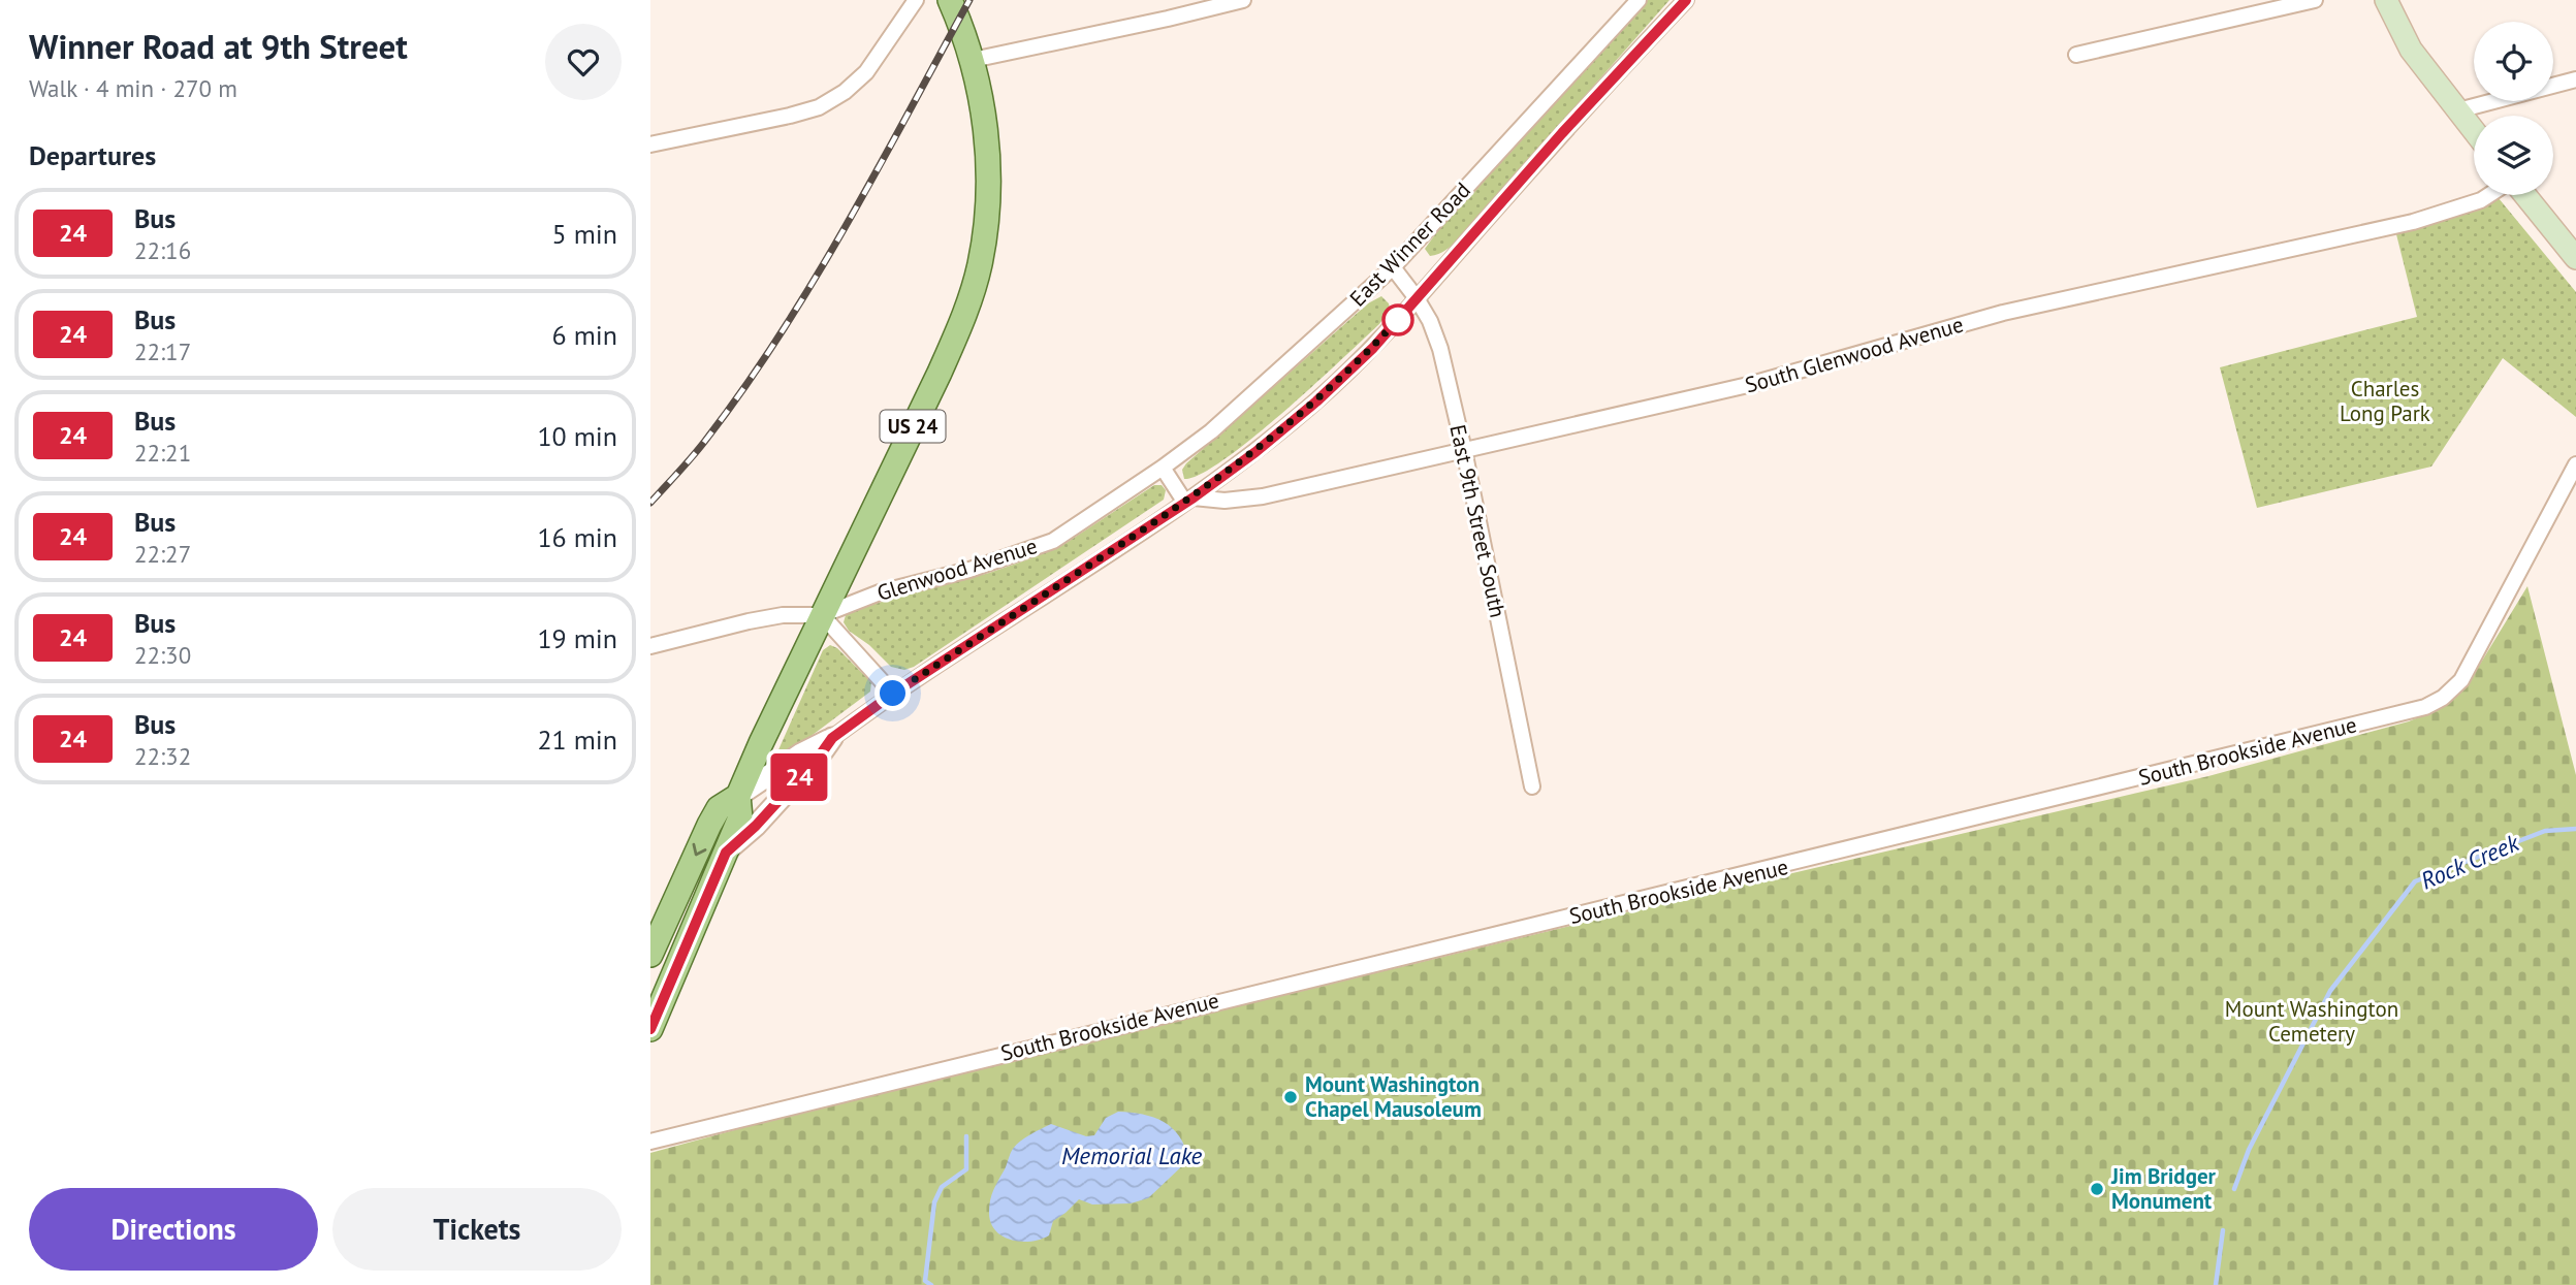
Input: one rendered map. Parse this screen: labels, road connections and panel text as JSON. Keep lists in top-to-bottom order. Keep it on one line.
{"streets":{"main road":["East Winner Road","US 24"],"street":["South Glenwood Avenue","East 9th Street South","Glenwood Avenue","South Brookside Avenue"]},"crossings":[["East Winner Road","South Glenwood Avenue"],["East Winner Road","US 24"],["East Winner Road","East 9th Street South"],["East Winner Road","Glenwood Avenue"],["South Glenwood Avenue","East 9th Street South"],["US 24","Glenwood Avenue"]],"water":["Rock Creek","Memorial Lake"],"parks":["Charles Long Park","Mount Washington Cemetery"],"places":["Mount Washington Chapel Mausoleum","Jim Bridger Monument"],"lines":["bus line 24"],"page":{"heading":[["Winner Road at 9th Street","Walk · 4 min · 270 m"],"Departures"],"on_map":"24","list":[{"mark":"24","name":"Bus","note":"22:16","value":"5 min"},{"mark":"24","name":"Bus","note":"22:17","value":"6 min"},{"mark":"24","name":"Bus","note":"22:21","value":"10 min"},{"mark":"24","name":"Bus","note":"22:27","value":"16 min"},{"mark":"24","name":"Bus","note":"22:30","value":"19 min"},{"mark":"24","name":"Bus","note":"22:32","value":"21 min"}],"buttons":["Directions","Tickets"]}}
